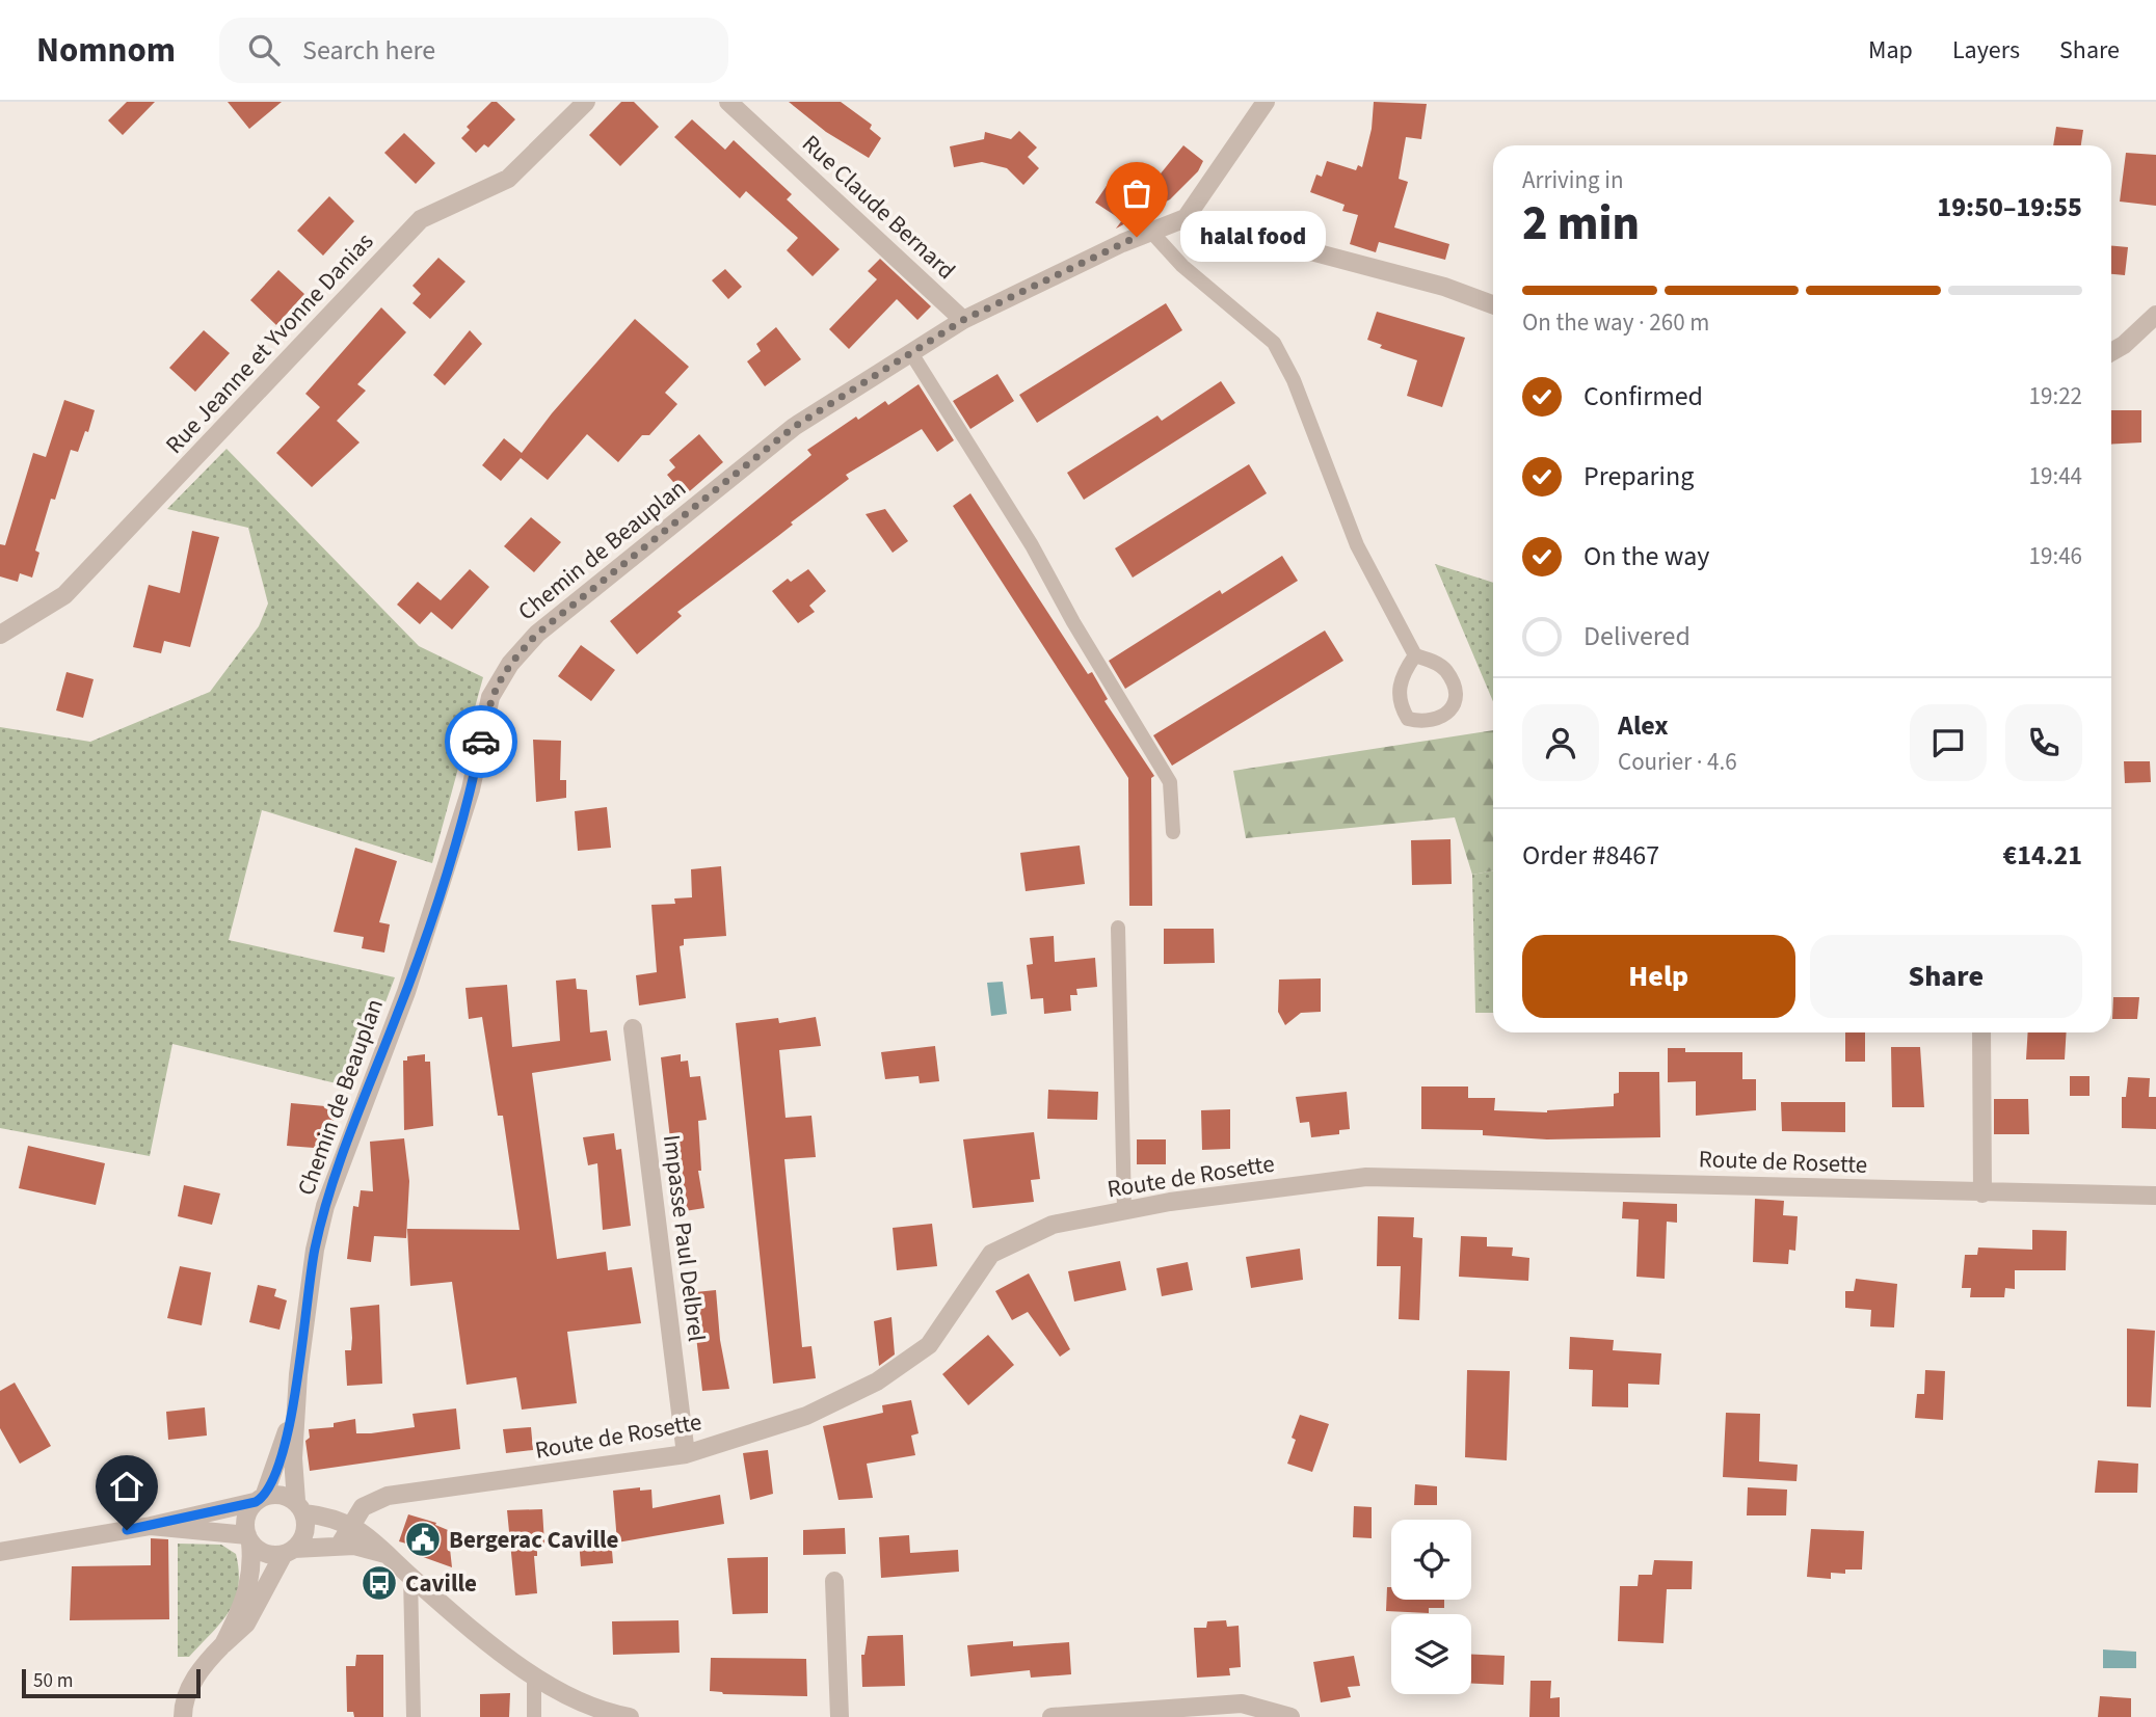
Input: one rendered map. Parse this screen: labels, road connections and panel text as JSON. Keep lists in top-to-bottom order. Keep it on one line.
{"streets":{"street":["Rue Claude Bernard","Rue Jeanne et Yvonne Danias","Chemin de Beauplan","Route de Rosette","Impasse Paul Delbrel"]},"crossings":[["Rue Claude Bernard","Chemin de Beauplan"],["Route de Rosette","Impasse Paul Delbrel"]],"places":{"other":["halal food"],"public building":["Bergerac Caville"],"bus stop":["Caville"]},"scale_bar":"50 m","page":{"header":"Nomnom","search":"Search here","nav":["Map","Layers","Share"],"heading":["2 min","Arriving in","19:50–19:55"],"panel":["Alex","Courier · 4.6","Order #8467","€14.21"],"bubble":"halal food","bar":"On the way · 260 m","list":[["Confirmed","19:22"],["Preparing","19:44"],["On the way","19:46"],"Delivered"],"buttons":["Help","Share"],"scale":"50 m"}}
